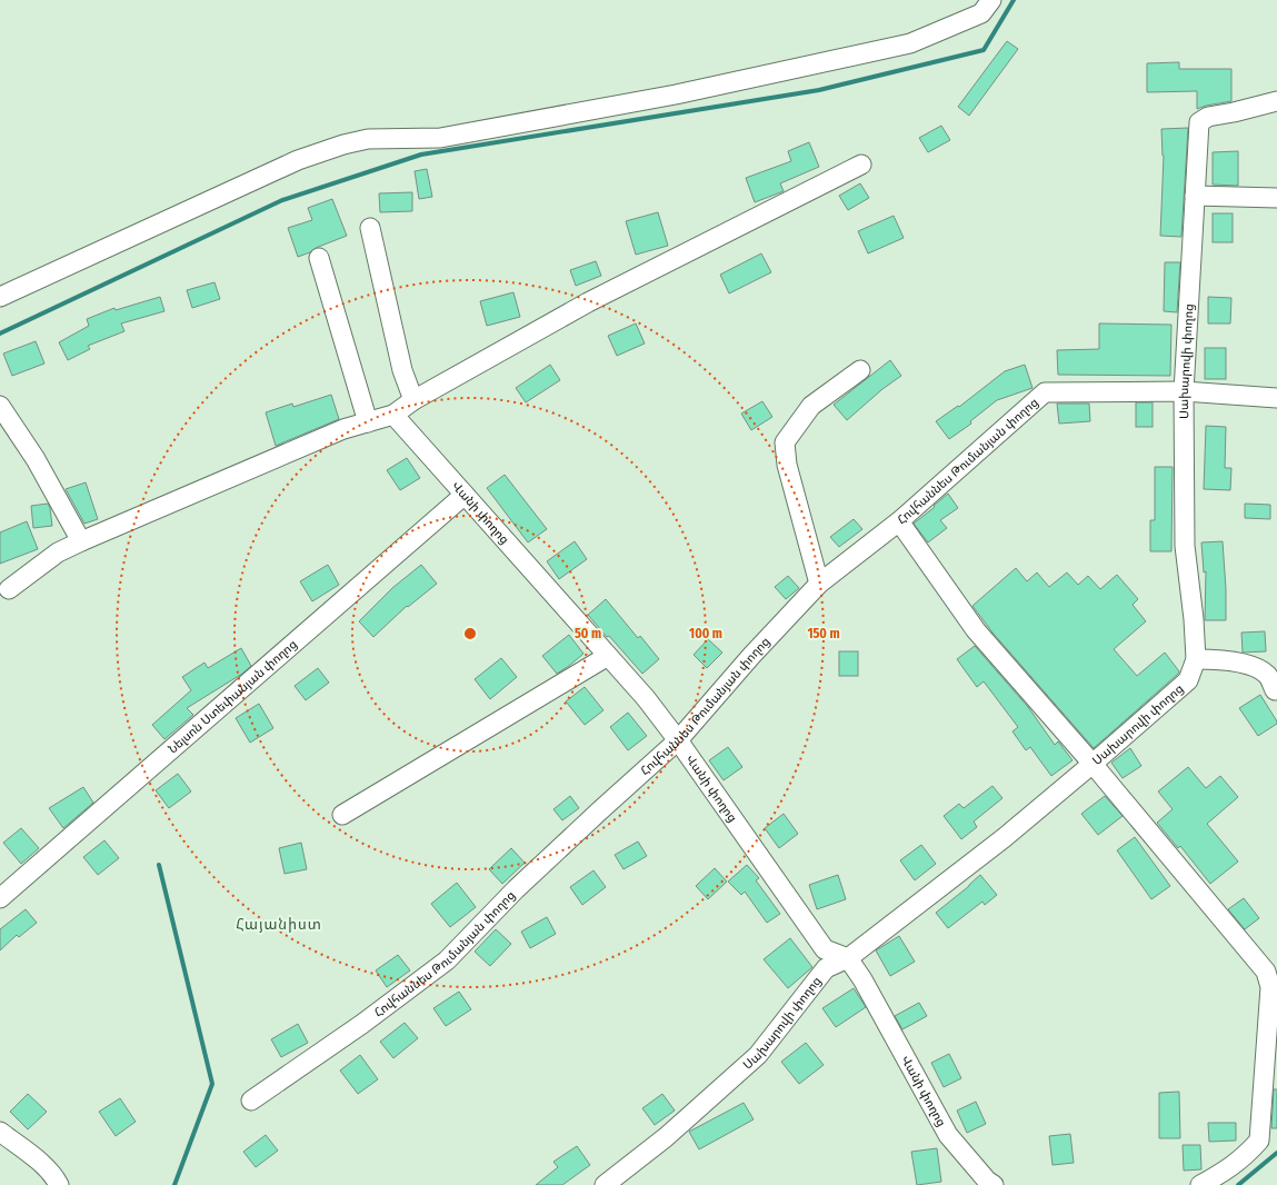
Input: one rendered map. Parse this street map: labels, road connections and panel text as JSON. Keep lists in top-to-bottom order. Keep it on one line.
{"streets":{"street":["Սախարովի փողոց","Հովհաննես Թումանյան փողոց","Վանի փողոց","Նելսոն Ստեփանյան փողոց"]},"crossings":[["Սախարովի փողոց","Հովհաննես Թումանյան փողոց"],["Սախարովի փողոց","Վանի փողոց"],["Հովհաննես Թումանյան փողոց","Վանի փողոց"],["Վանի փողոց","Նելսոն Ստեփանյան փողոց"]],"districts":["Հայանիստ"],"rings":["50 m","100 m","150 m"]}
